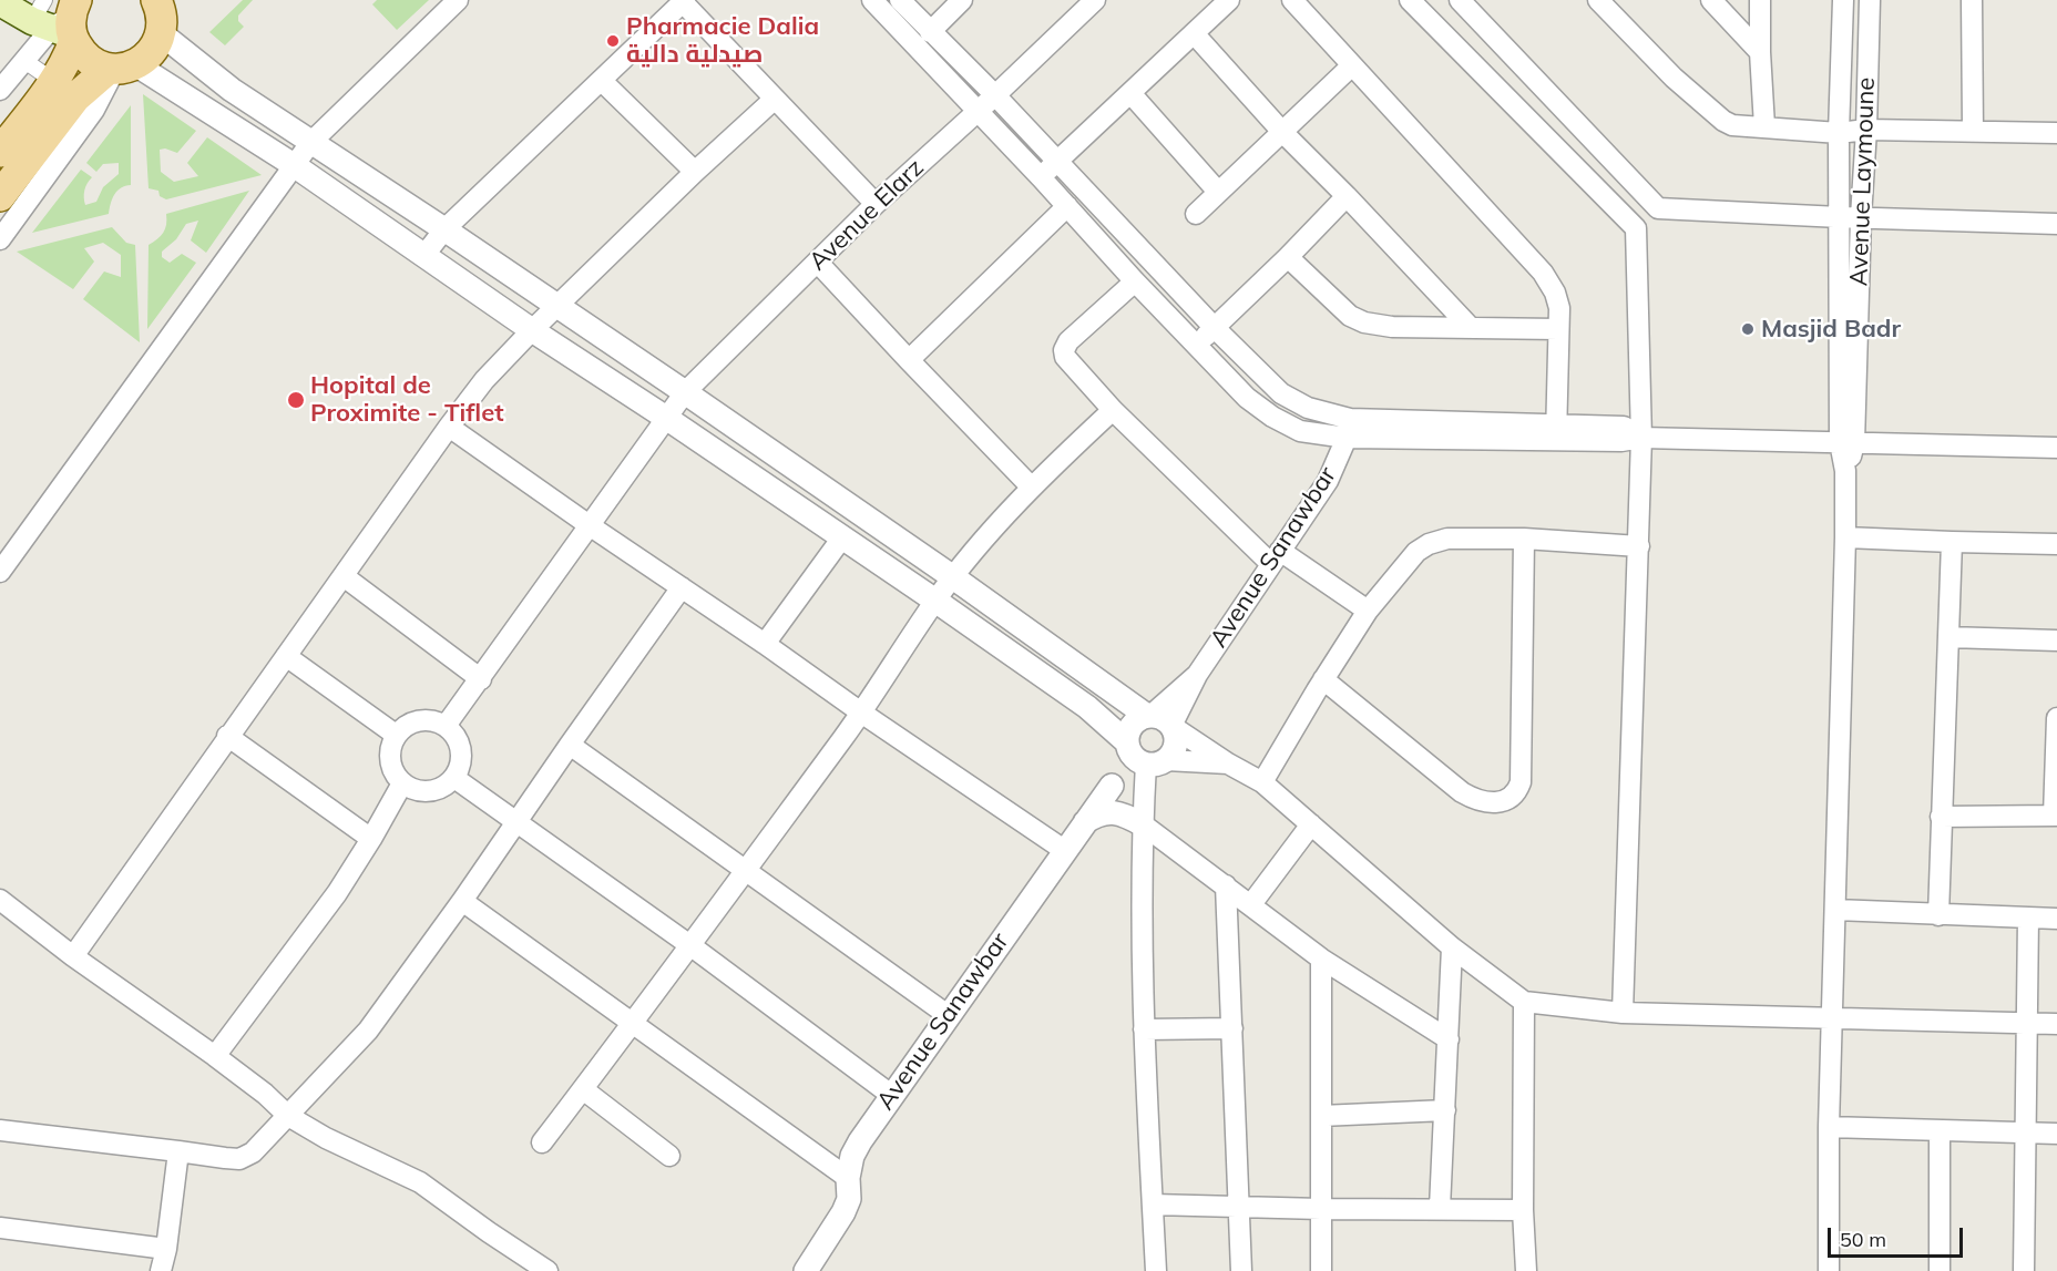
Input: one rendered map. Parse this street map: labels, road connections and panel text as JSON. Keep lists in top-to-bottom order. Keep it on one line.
{"streets":{"street":["Avenue Laymoune","Avenue Elarz","Avenue Sanawbar"]},"places":["Pharmacie Dalia صيدلية دالية","Masjid Badr","Hopital de Proximite - Tiflet"],"scale_bar":"50 m"}
